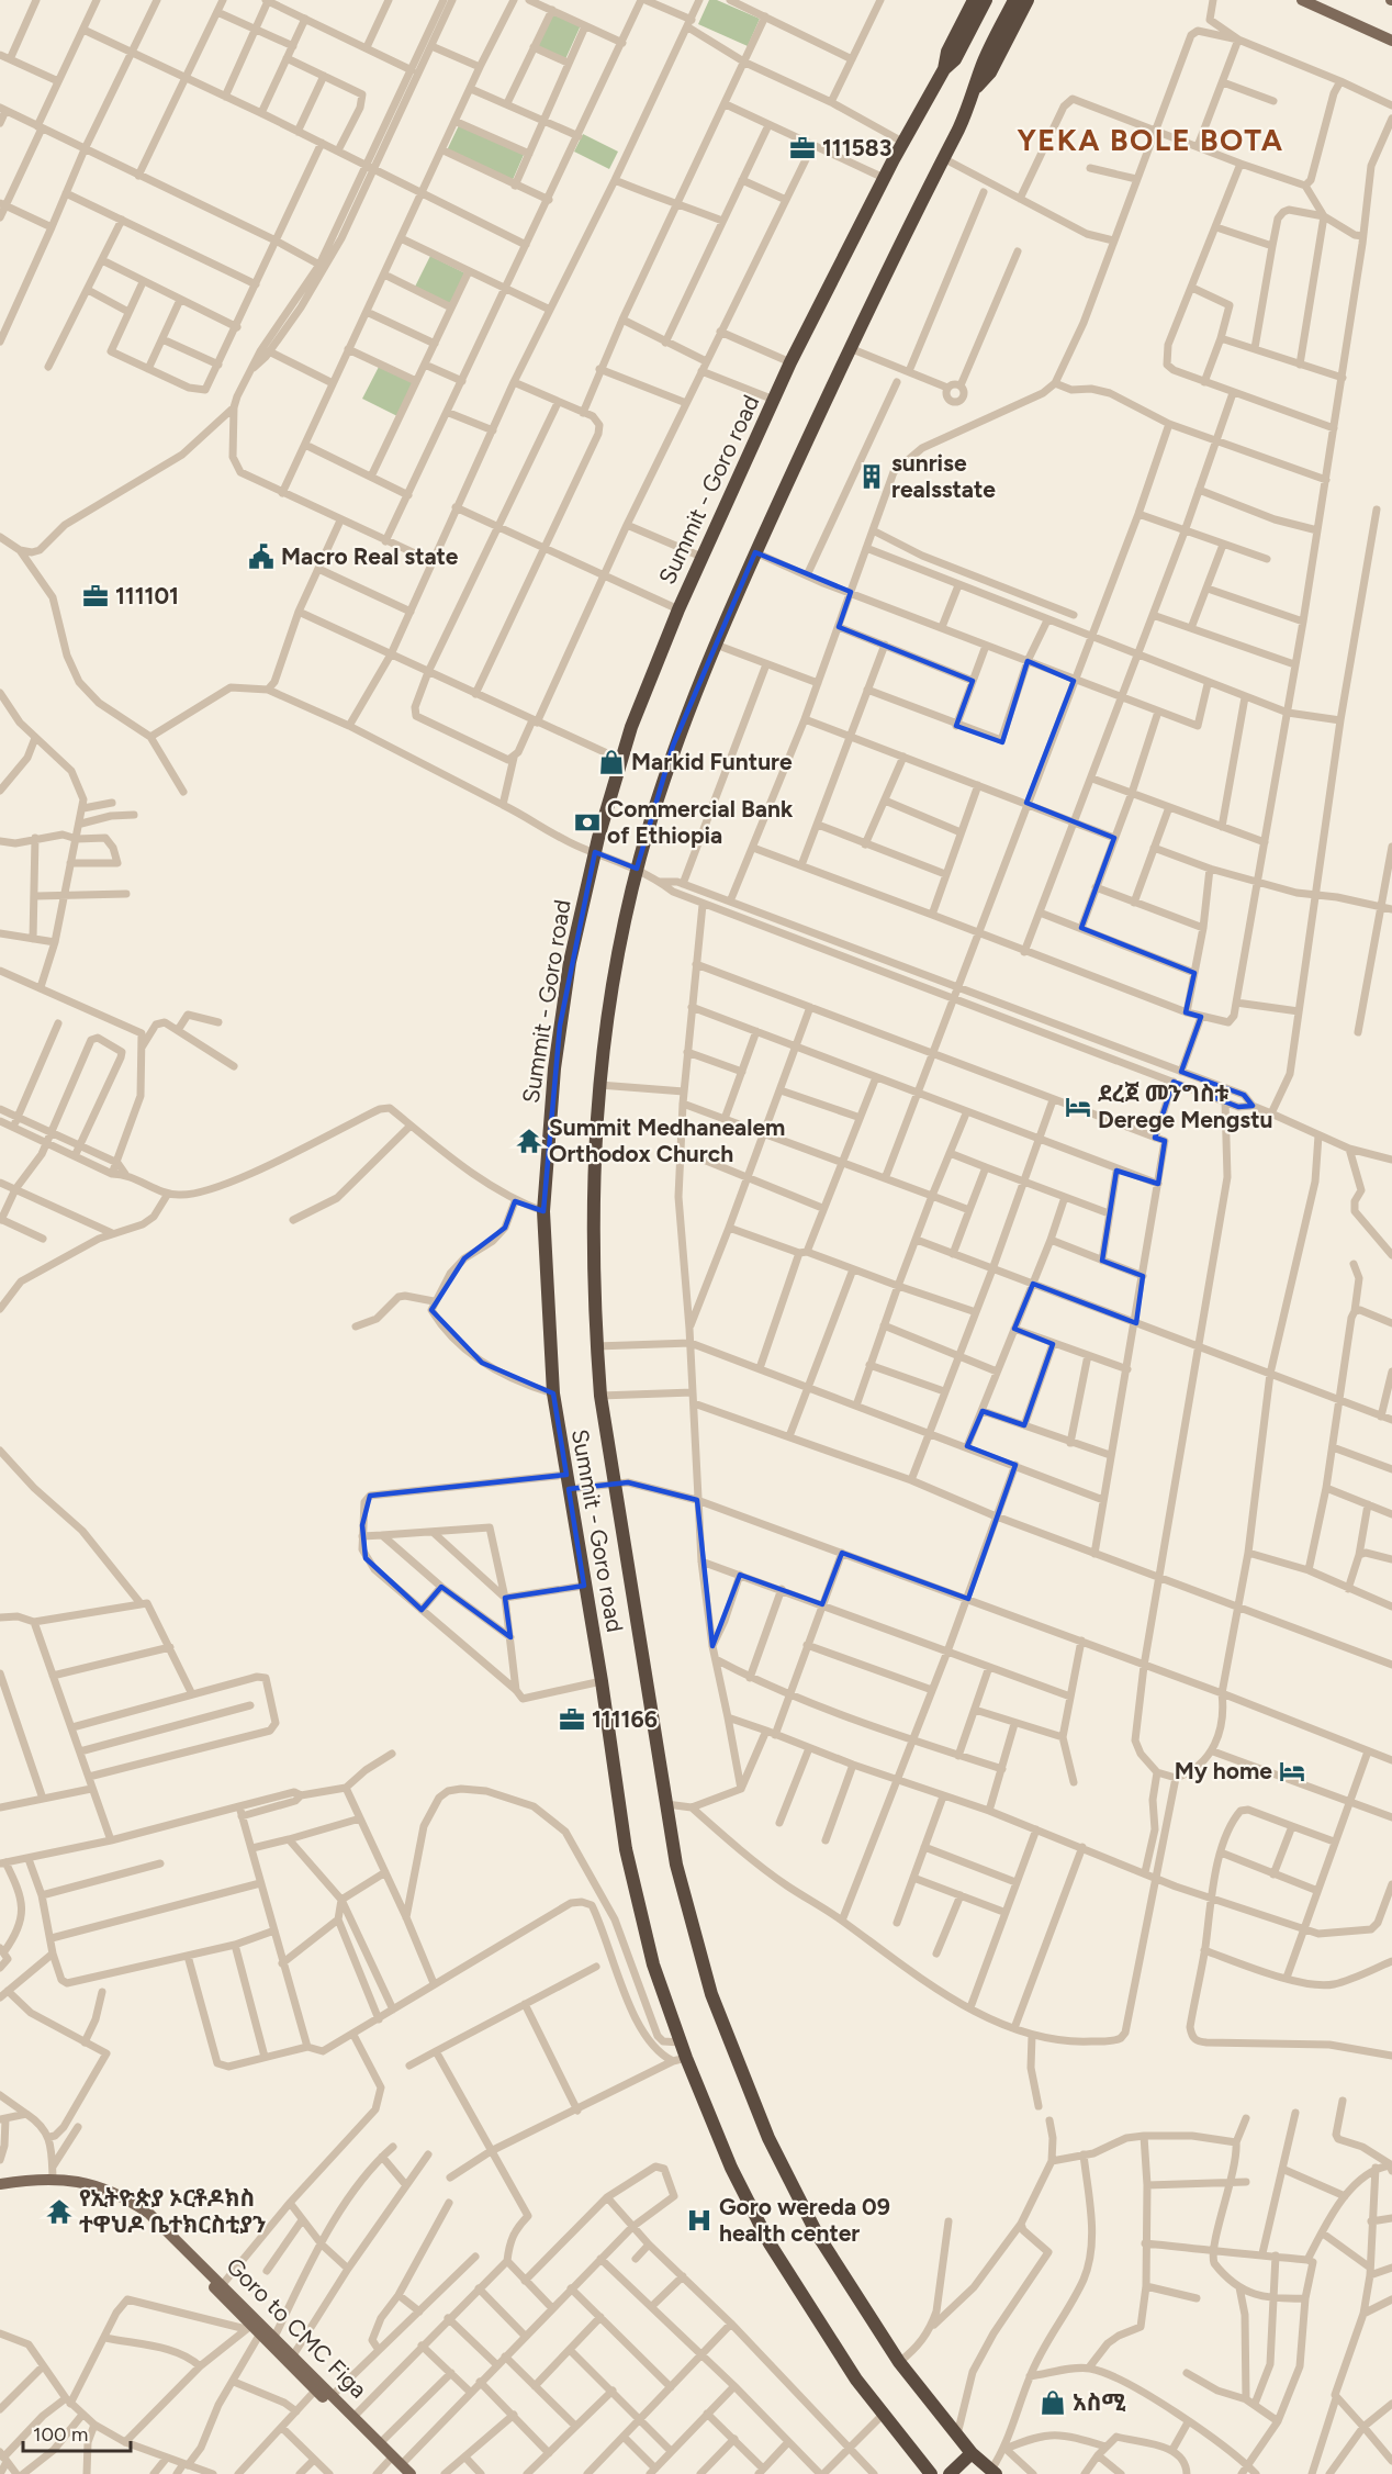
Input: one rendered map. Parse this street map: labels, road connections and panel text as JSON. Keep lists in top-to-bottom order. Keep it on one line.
{"streets":{"highway":["Summit - Goro road"],"main road":["Goro to CMC Figa"]},"districts":["YEKA BOLE BOTA"],"places":{"office":["111583","111101","111166"],"building":["sunrise realsstate"],"public building":["Macro Real state"],"shop":["Markid Funture","አስሚ"],"bank":["Commercial Bank of Ethiopia"],"hotel":["ደረጀ መንግስቱ Derege Mengstu","My home"],"temple":["Summit Medhanealem Orthodox Church","የኢትዮጵያ ኦርቶዶክስ ተዋህዶ ቤተክርስቲያን"],"hospital":["Goro wereda 09 health center"]},"scale_bar":"100 m"}
